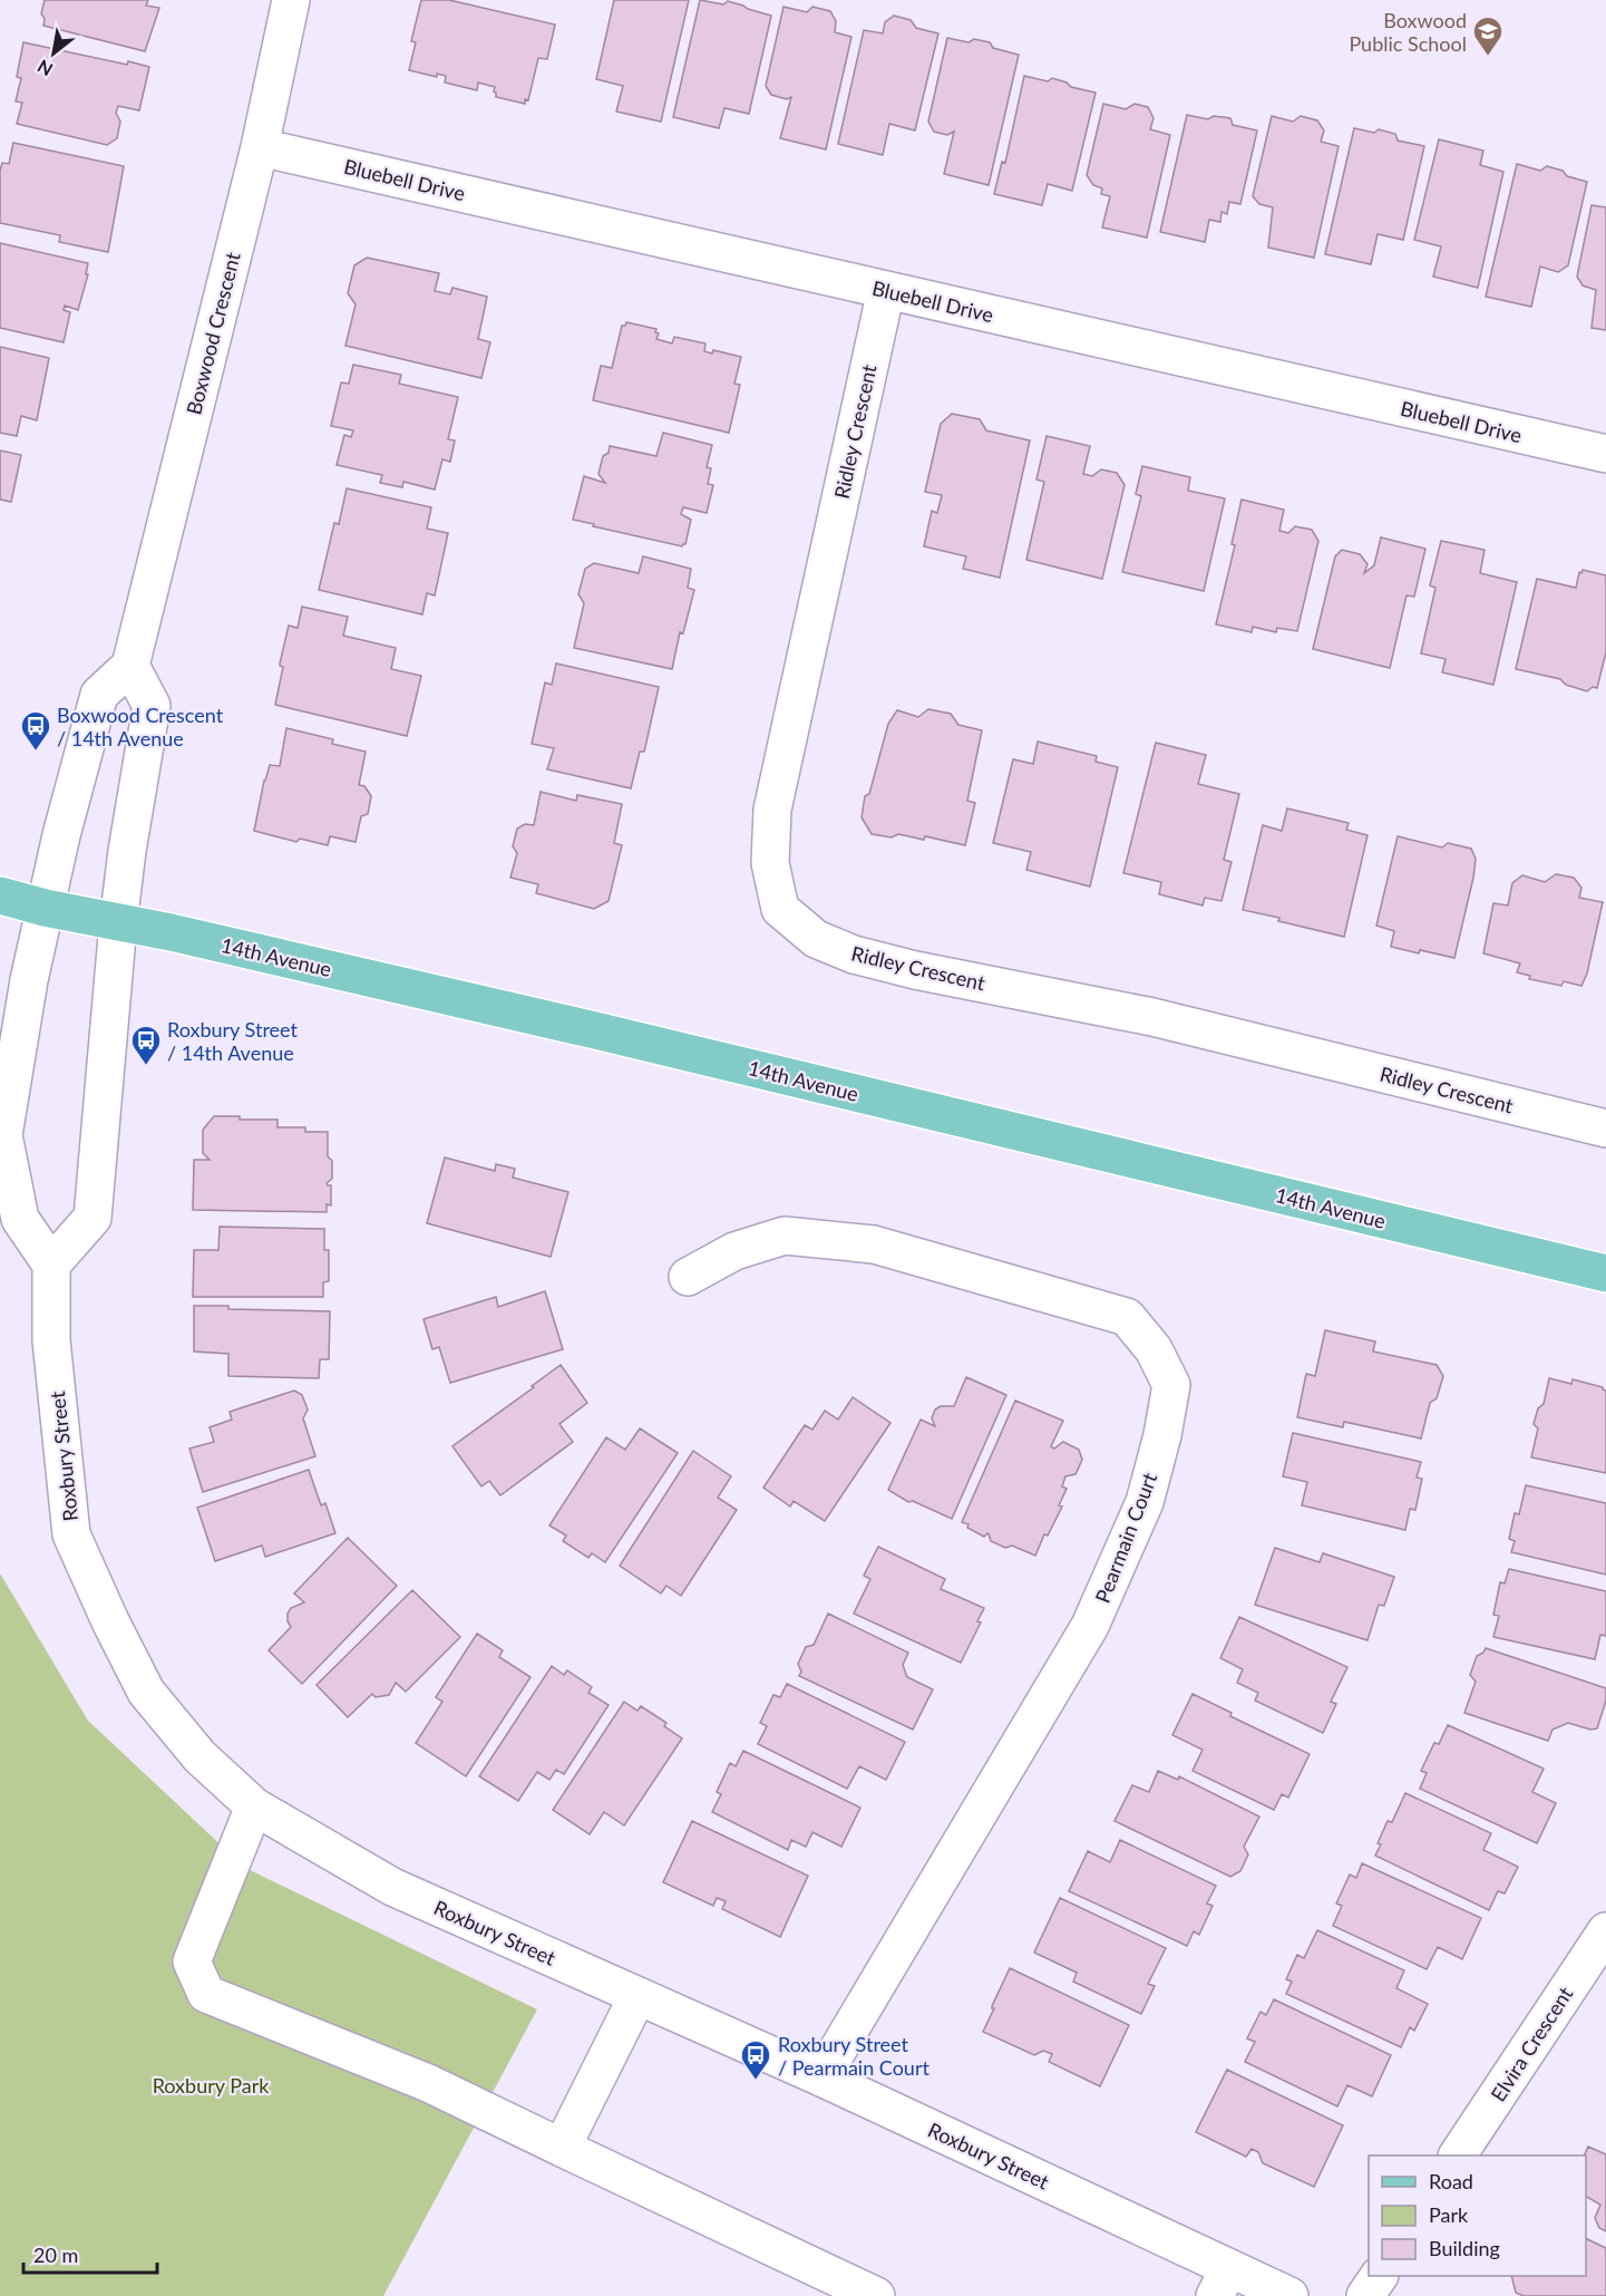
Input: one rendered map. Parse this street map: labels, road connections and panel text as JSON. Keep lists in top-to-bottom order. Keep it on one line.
{"streets":{"main road":["14th Avenue"],"street":["Bluebell Drive","Boxwood Crescent","Ridley Crescent","Roxbury Street","Pearmain Court","Elvira Crescent"]},"crossings":[["Bluebell Drive","Boxwood Crescent"],["Bluebell Drive","Ridley Crescent"],["Roxbury Street","Pearmain Court"]],"parks":["Roxbury Park"],"places":{"school or university":["Boxwood Public School"],"bus stop":["Boxwood Crescent / 14th Avenue","Roxbury Street / 14th Avenue","Roxbury Street / Pearmain Court"]},"legend":["Road","Park","Building"],"scale_bar":"20 m","north":"bottom left"}
